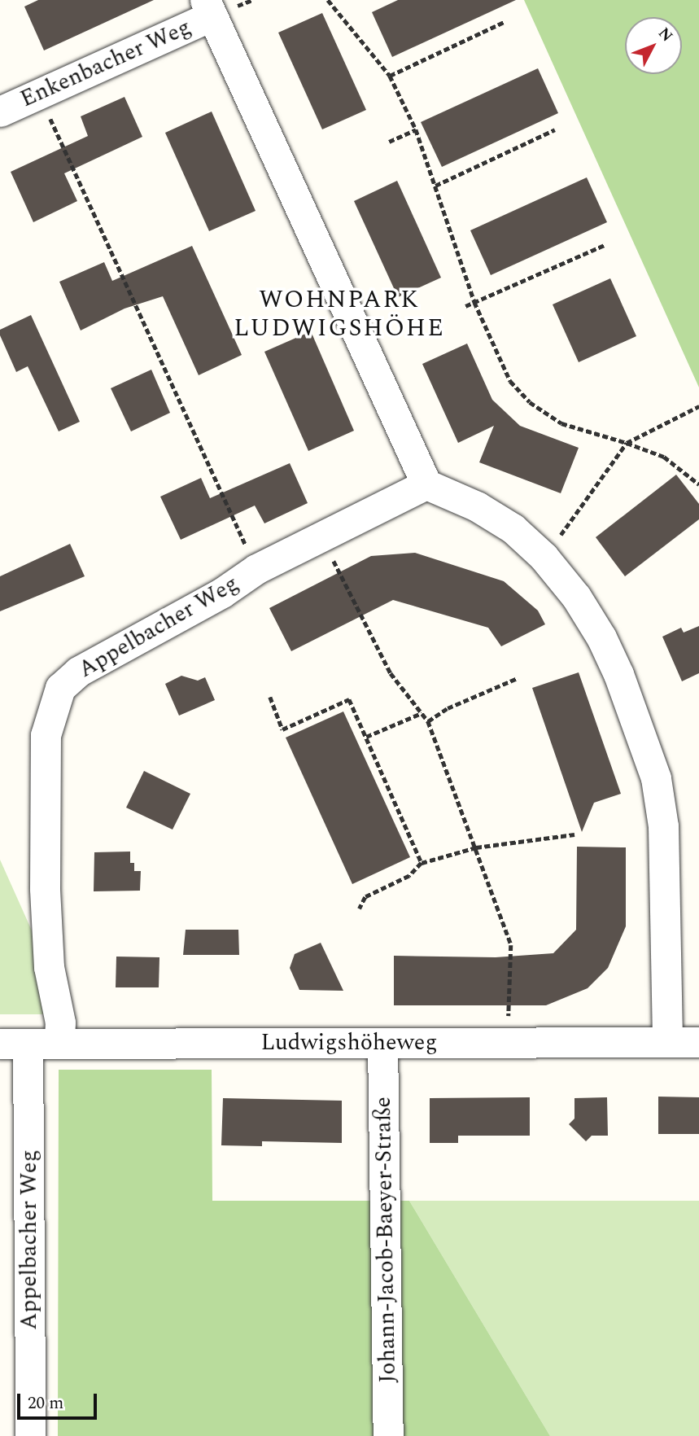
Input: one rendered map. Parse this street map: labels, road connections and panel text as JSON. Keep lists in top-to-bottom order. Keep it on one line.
{"streets":{"street":["Enkenbacher Weg","Appelbacher Weg","Ludwigshöheweg","Johann-Jacob-Baeyer-Straße"]},"crossings":[["Appelbacher Weg","Ludwigshöheweg"],["Ludwigshöheweg","Johann-Jacob-Baeyer-Straße"]],"districts":["WOHNPARK LUDWIGSHÖHE"],"scale_bar":"20 m","north":"top right"}
